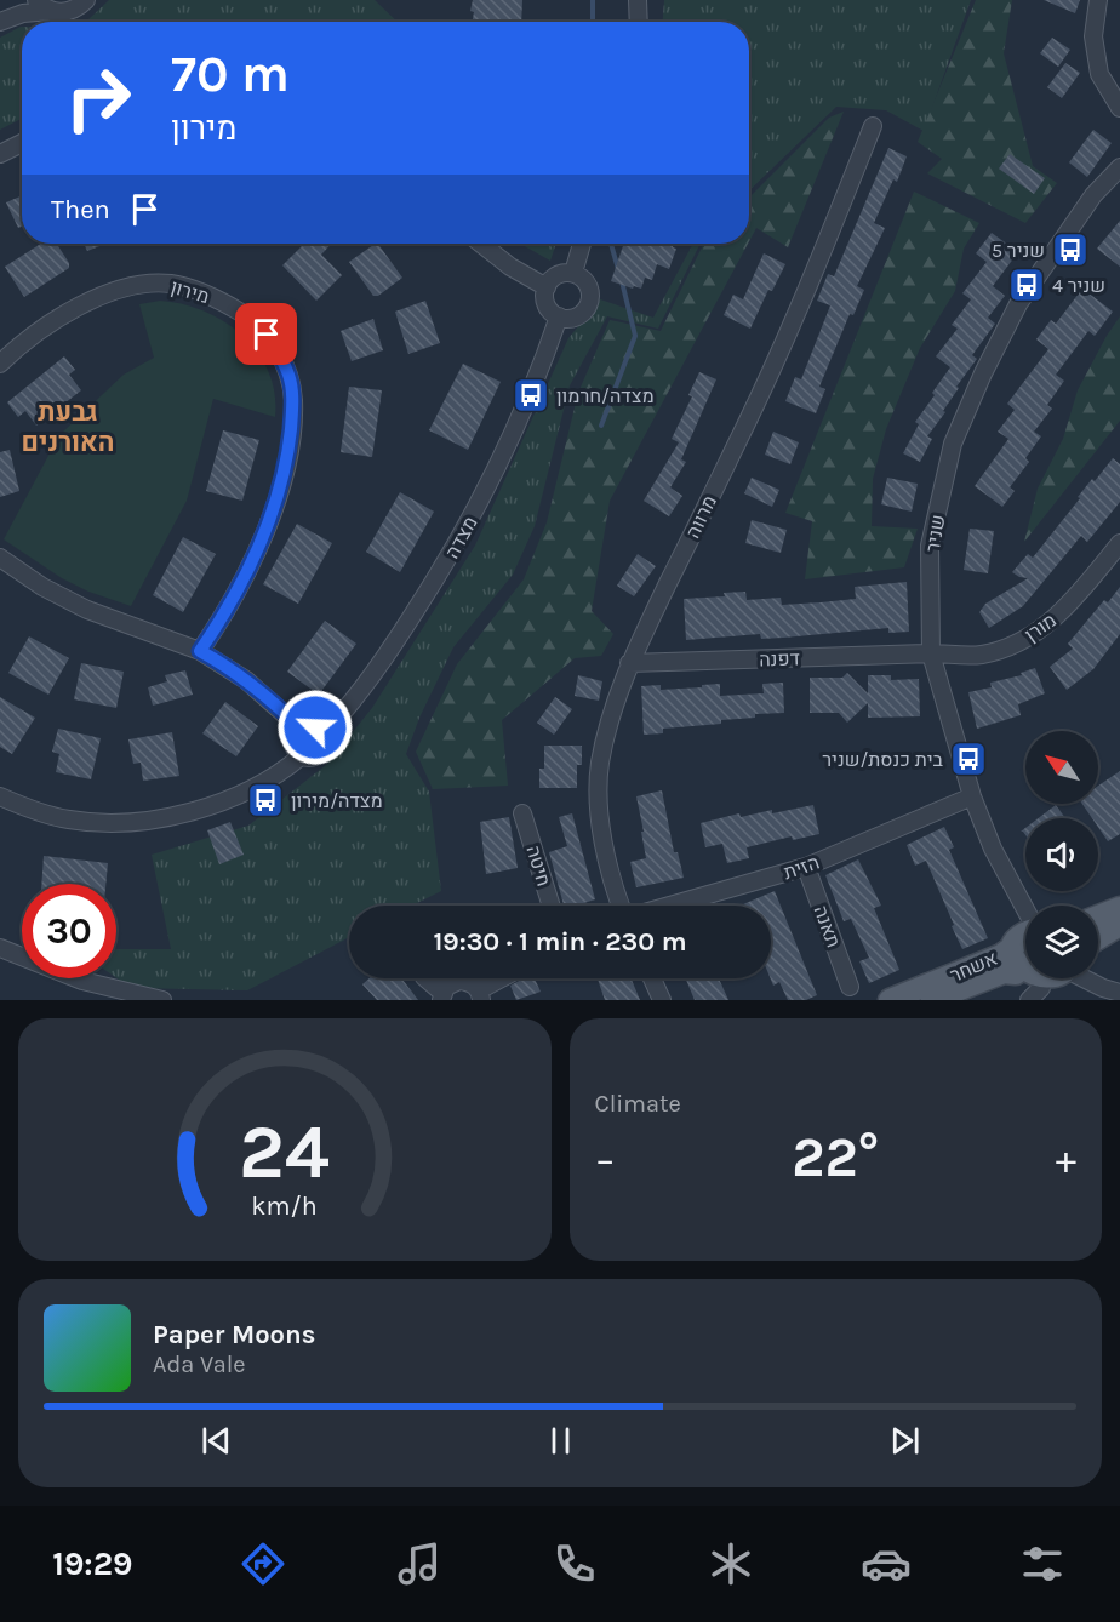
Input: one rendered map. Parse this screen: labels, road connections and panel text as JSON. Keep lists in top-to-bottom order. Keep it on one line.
{"streets":{"main road":["אשחר"],"street":["מירון","מרווה","שניר","מצדה","מורן","דפנה","חיטה","הזית","תאנה"]},"crossings":[["מרווה","דפנה"],["שניר","מורן"],["שניר","דפנה"],["שניר","הזית"],["מורן","דפנה"],["הזית","תאנה"]],"districts":["גבעת האורנים"],"places":{"bus stop":["שניר 5","שניר 4","מצדה/חרמון","בית כנסת/שניר","מצדה/מירון"]},"north":"top left","page":{"turn":["70 m","מירון"],"then":"Then","limit":"30","trip":"19:30 · 1 min · 230 m","tile":"Climate","heat":["−","22°","+"],"song":["Paper Moons","Ada Vale"],"tabs":"19:29","gauge":["24","km/h"]}}
